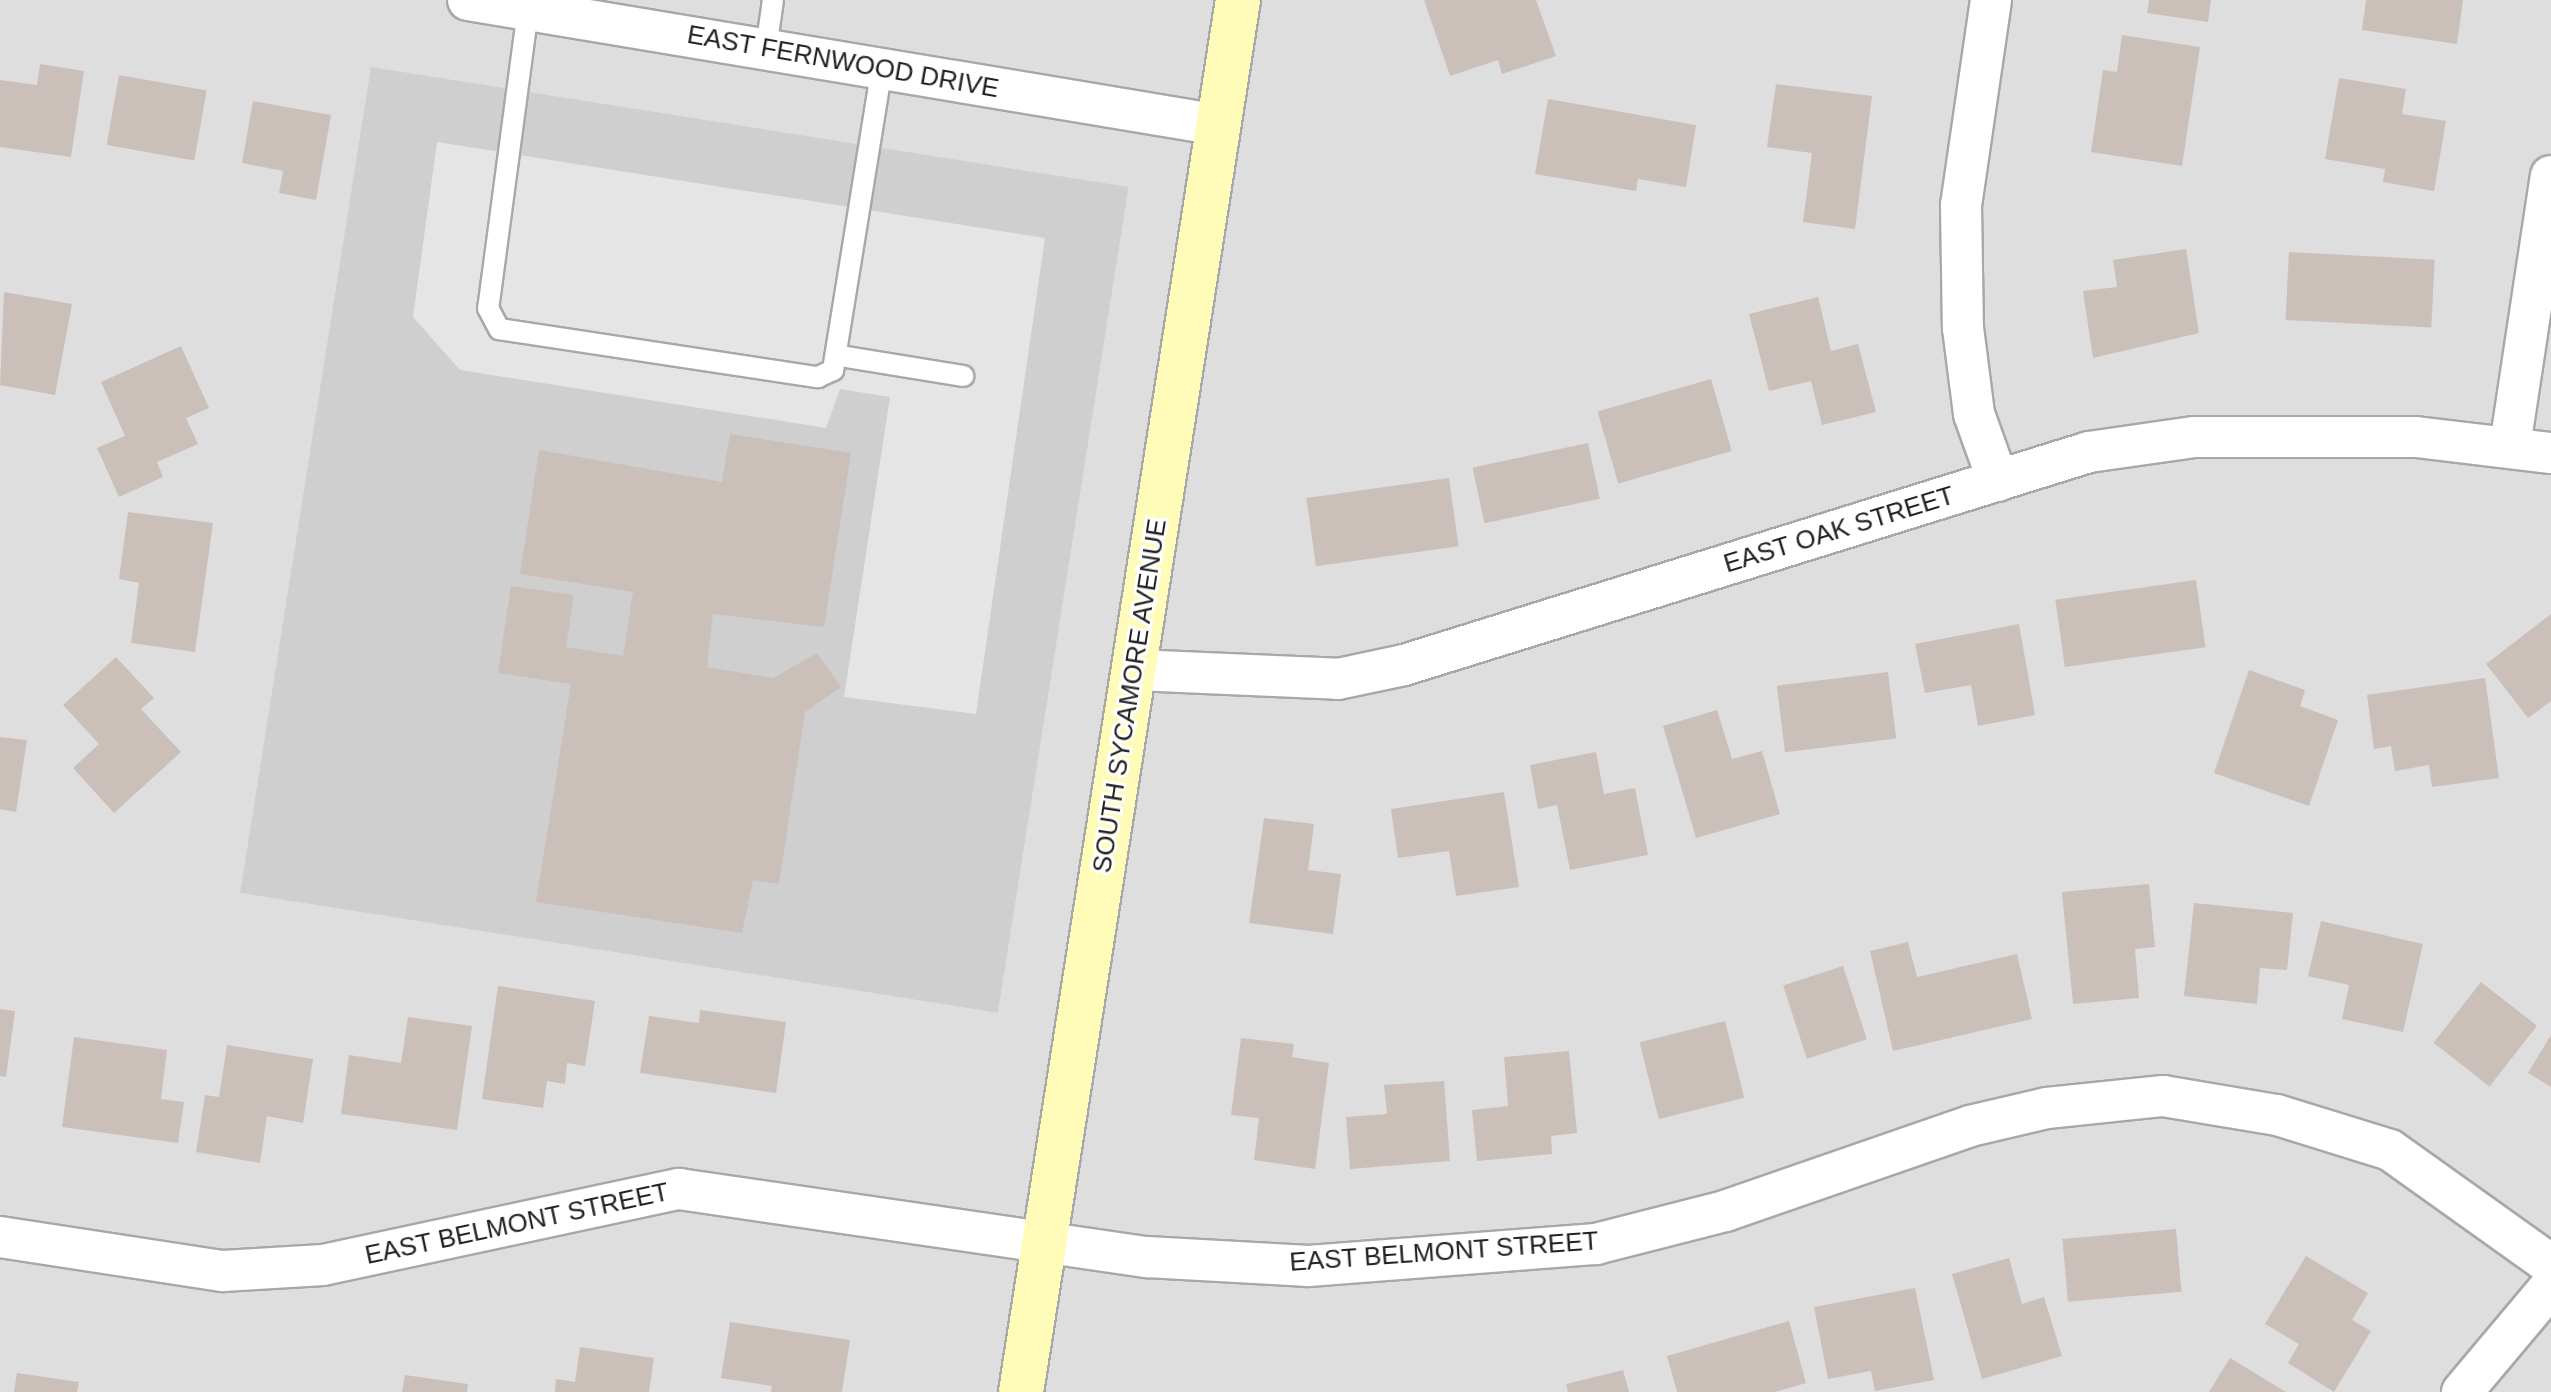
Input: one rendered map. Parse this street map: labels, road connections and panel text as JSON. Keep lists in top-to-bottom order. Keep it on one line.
{"streets":{"main road":["SOUTH SYCAMORE AVENUE"],"street":["EAST FERNWOOD DRIVE","EAST OAK STREET","EAST BELMONT STREET"]},"crossings":[["EAST FERNWOOD DRIVE","SOUTH SYCAMORE AVENUE"],["EAST OAK STREET","SOUTH SYCAMORE AVENUE"],["SOUTH SYCAMORE AVENUE","EAST BELMONT STREET"]]}
